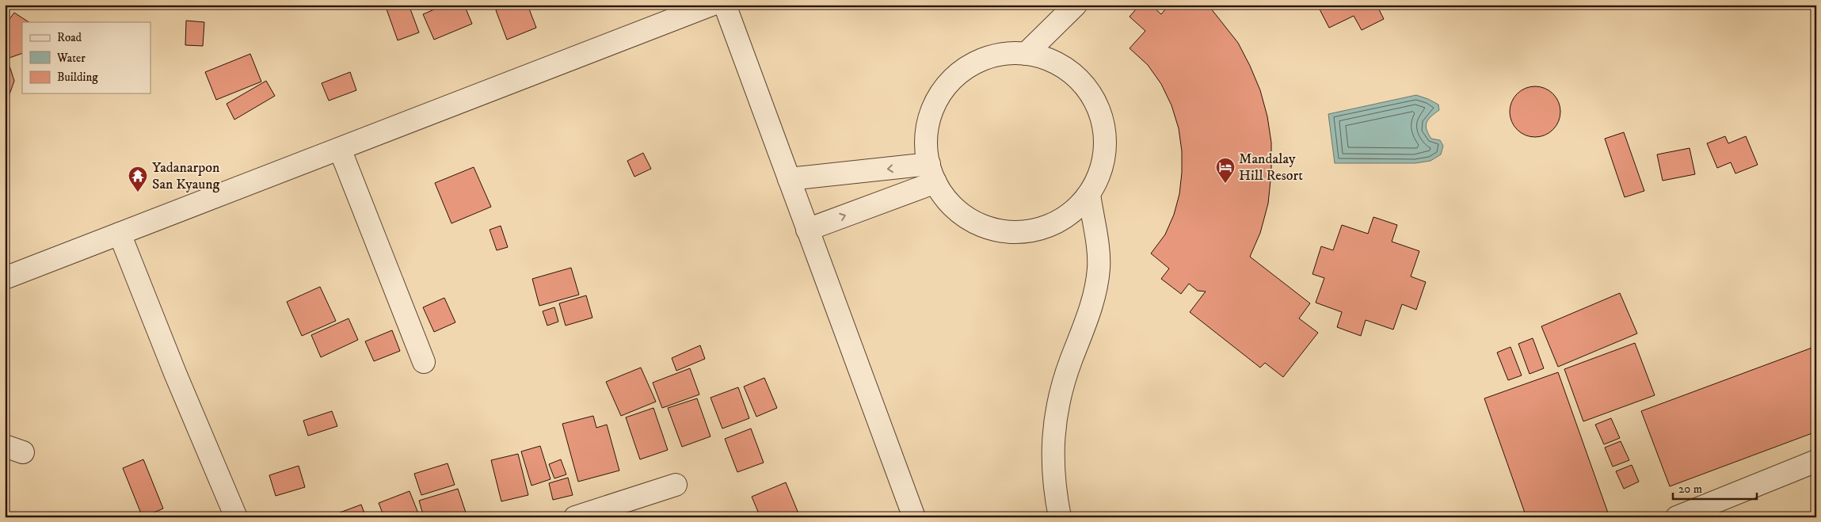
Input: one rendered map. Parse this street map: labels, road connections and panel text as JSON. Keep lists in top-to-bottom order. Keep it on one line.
{"places":{"hotel":["Mandalay Hill Resort"],"temple":["Yadanarpon San Kyaung"]},"legend":["Road","Water","Building"],"scale_bar":"20 m"}
